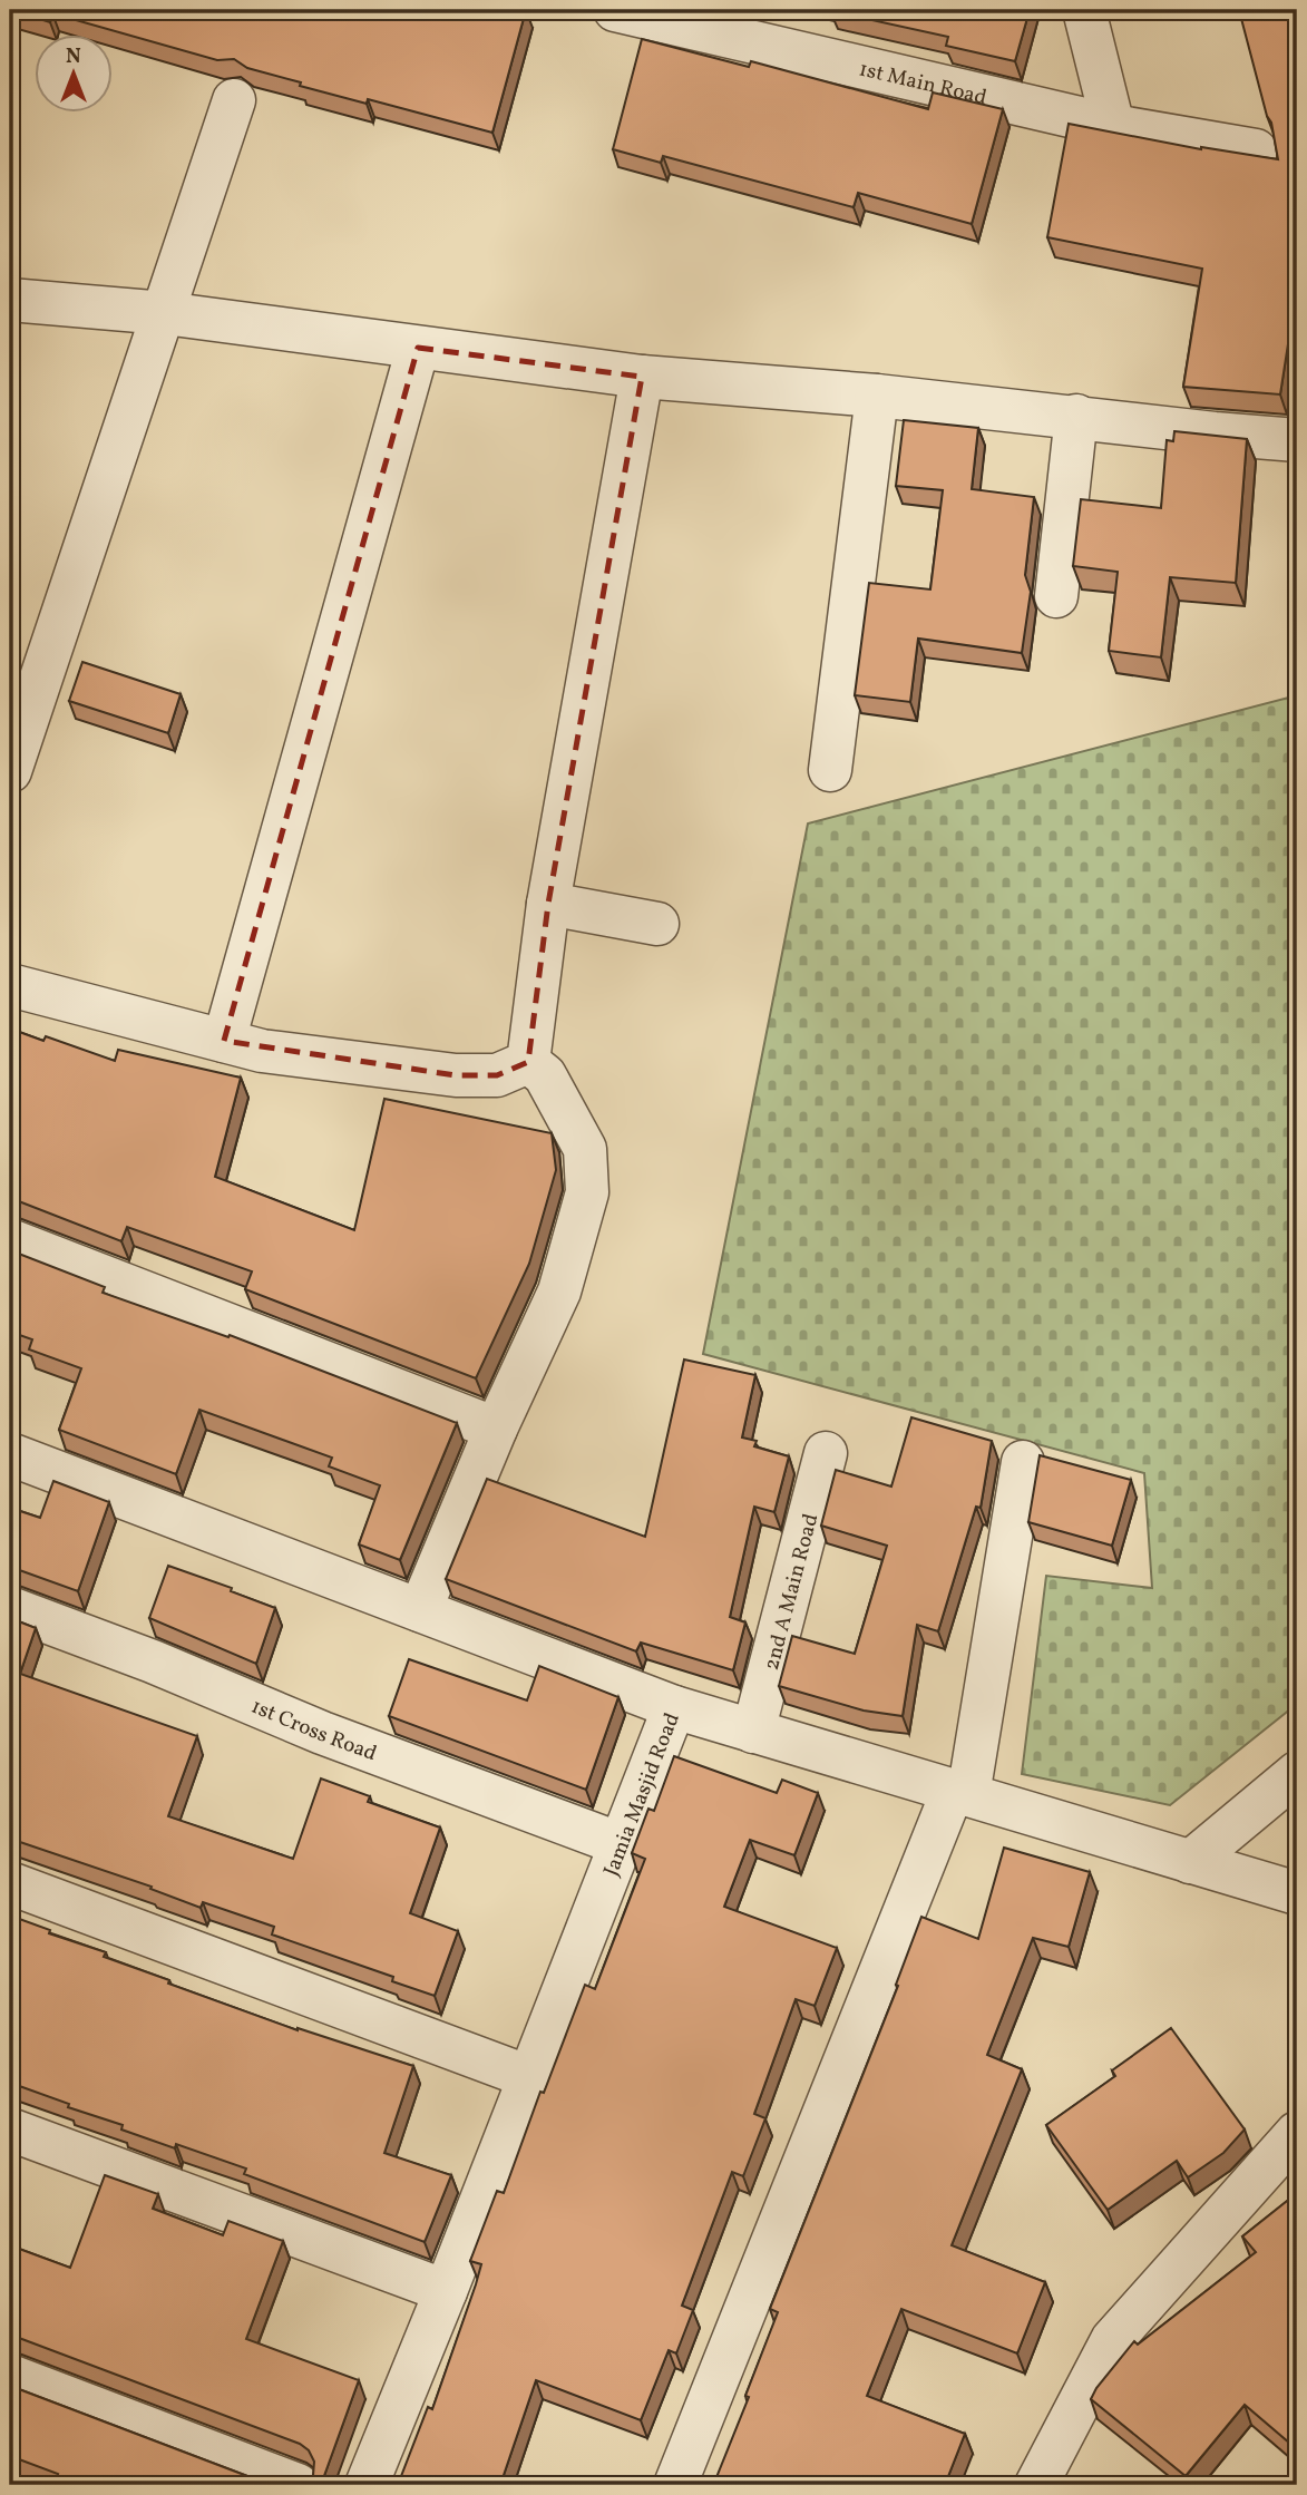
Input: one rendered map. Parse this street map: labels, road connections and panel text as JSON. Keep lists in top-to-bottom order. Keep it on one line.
{"streets":{"street":["1st Main Road","2nd A Main Road","1st Cross Road","Jamia Masjid Road"]},"crossings":[["2nd A Main Road","Jamia Masjid Road"],["1st Cross Road","Jamia Masjid Road"]],"north":"top"}
